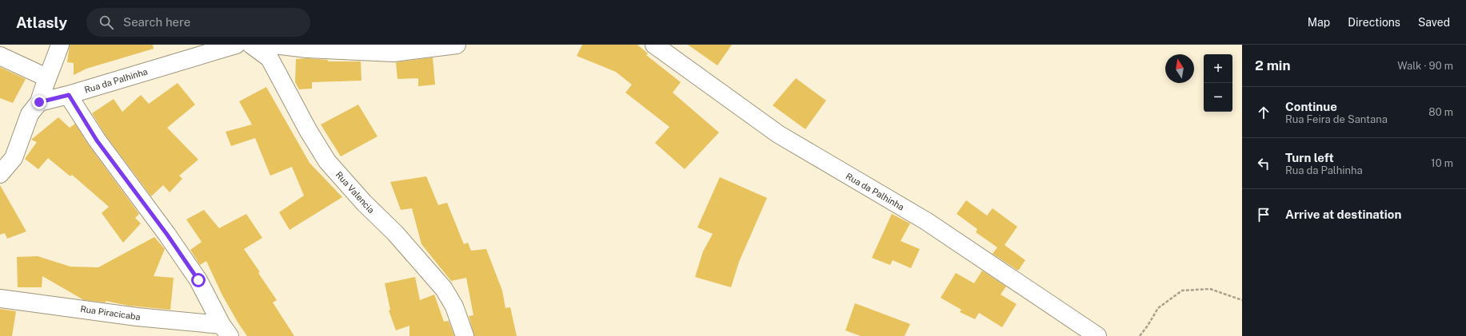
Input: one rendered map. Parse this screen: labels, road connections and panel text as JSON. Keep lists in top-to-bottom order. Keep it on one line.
{"streets":{"street":["Rua da Palhinha","Rua Valencia","Rua Piracicaba"]},"north":"top","page":{"header":"Atlasly","search":"Search here","nav":["Map","Directions","Saved"],"heading":["2 min","Walk · 90 m"],"map_buttons":["+","−"],"list":[["Continue","Rua Feira de Santana","80 m"],["Turn left","Rua da Palhinha","10 m"],"Arrive at destination"]}}
